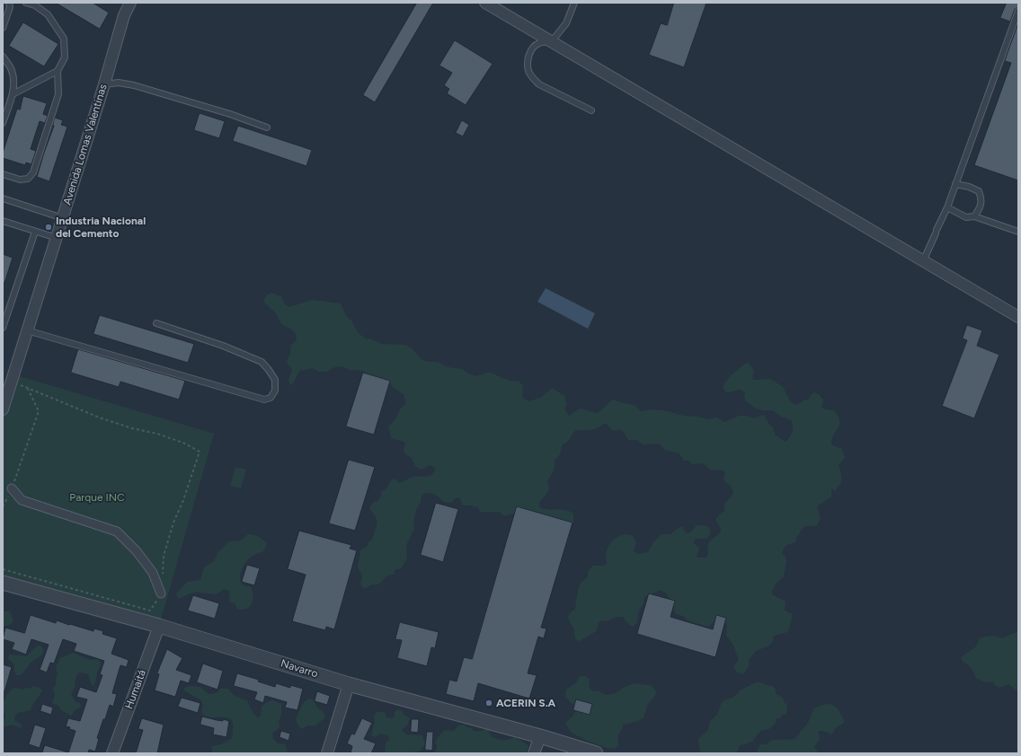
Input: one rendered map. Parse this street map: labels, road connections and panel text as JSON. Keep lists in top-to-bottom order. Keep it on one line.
{"streets":{"street":["Avenida Lomas Valentinas","Navarro","Humaitá"]},"crossings":[["Navarro","Humaitá"]],"parks":["Parque INC"],"places":["Industria Nacional del Cemento","ACERIN S.A"]}
